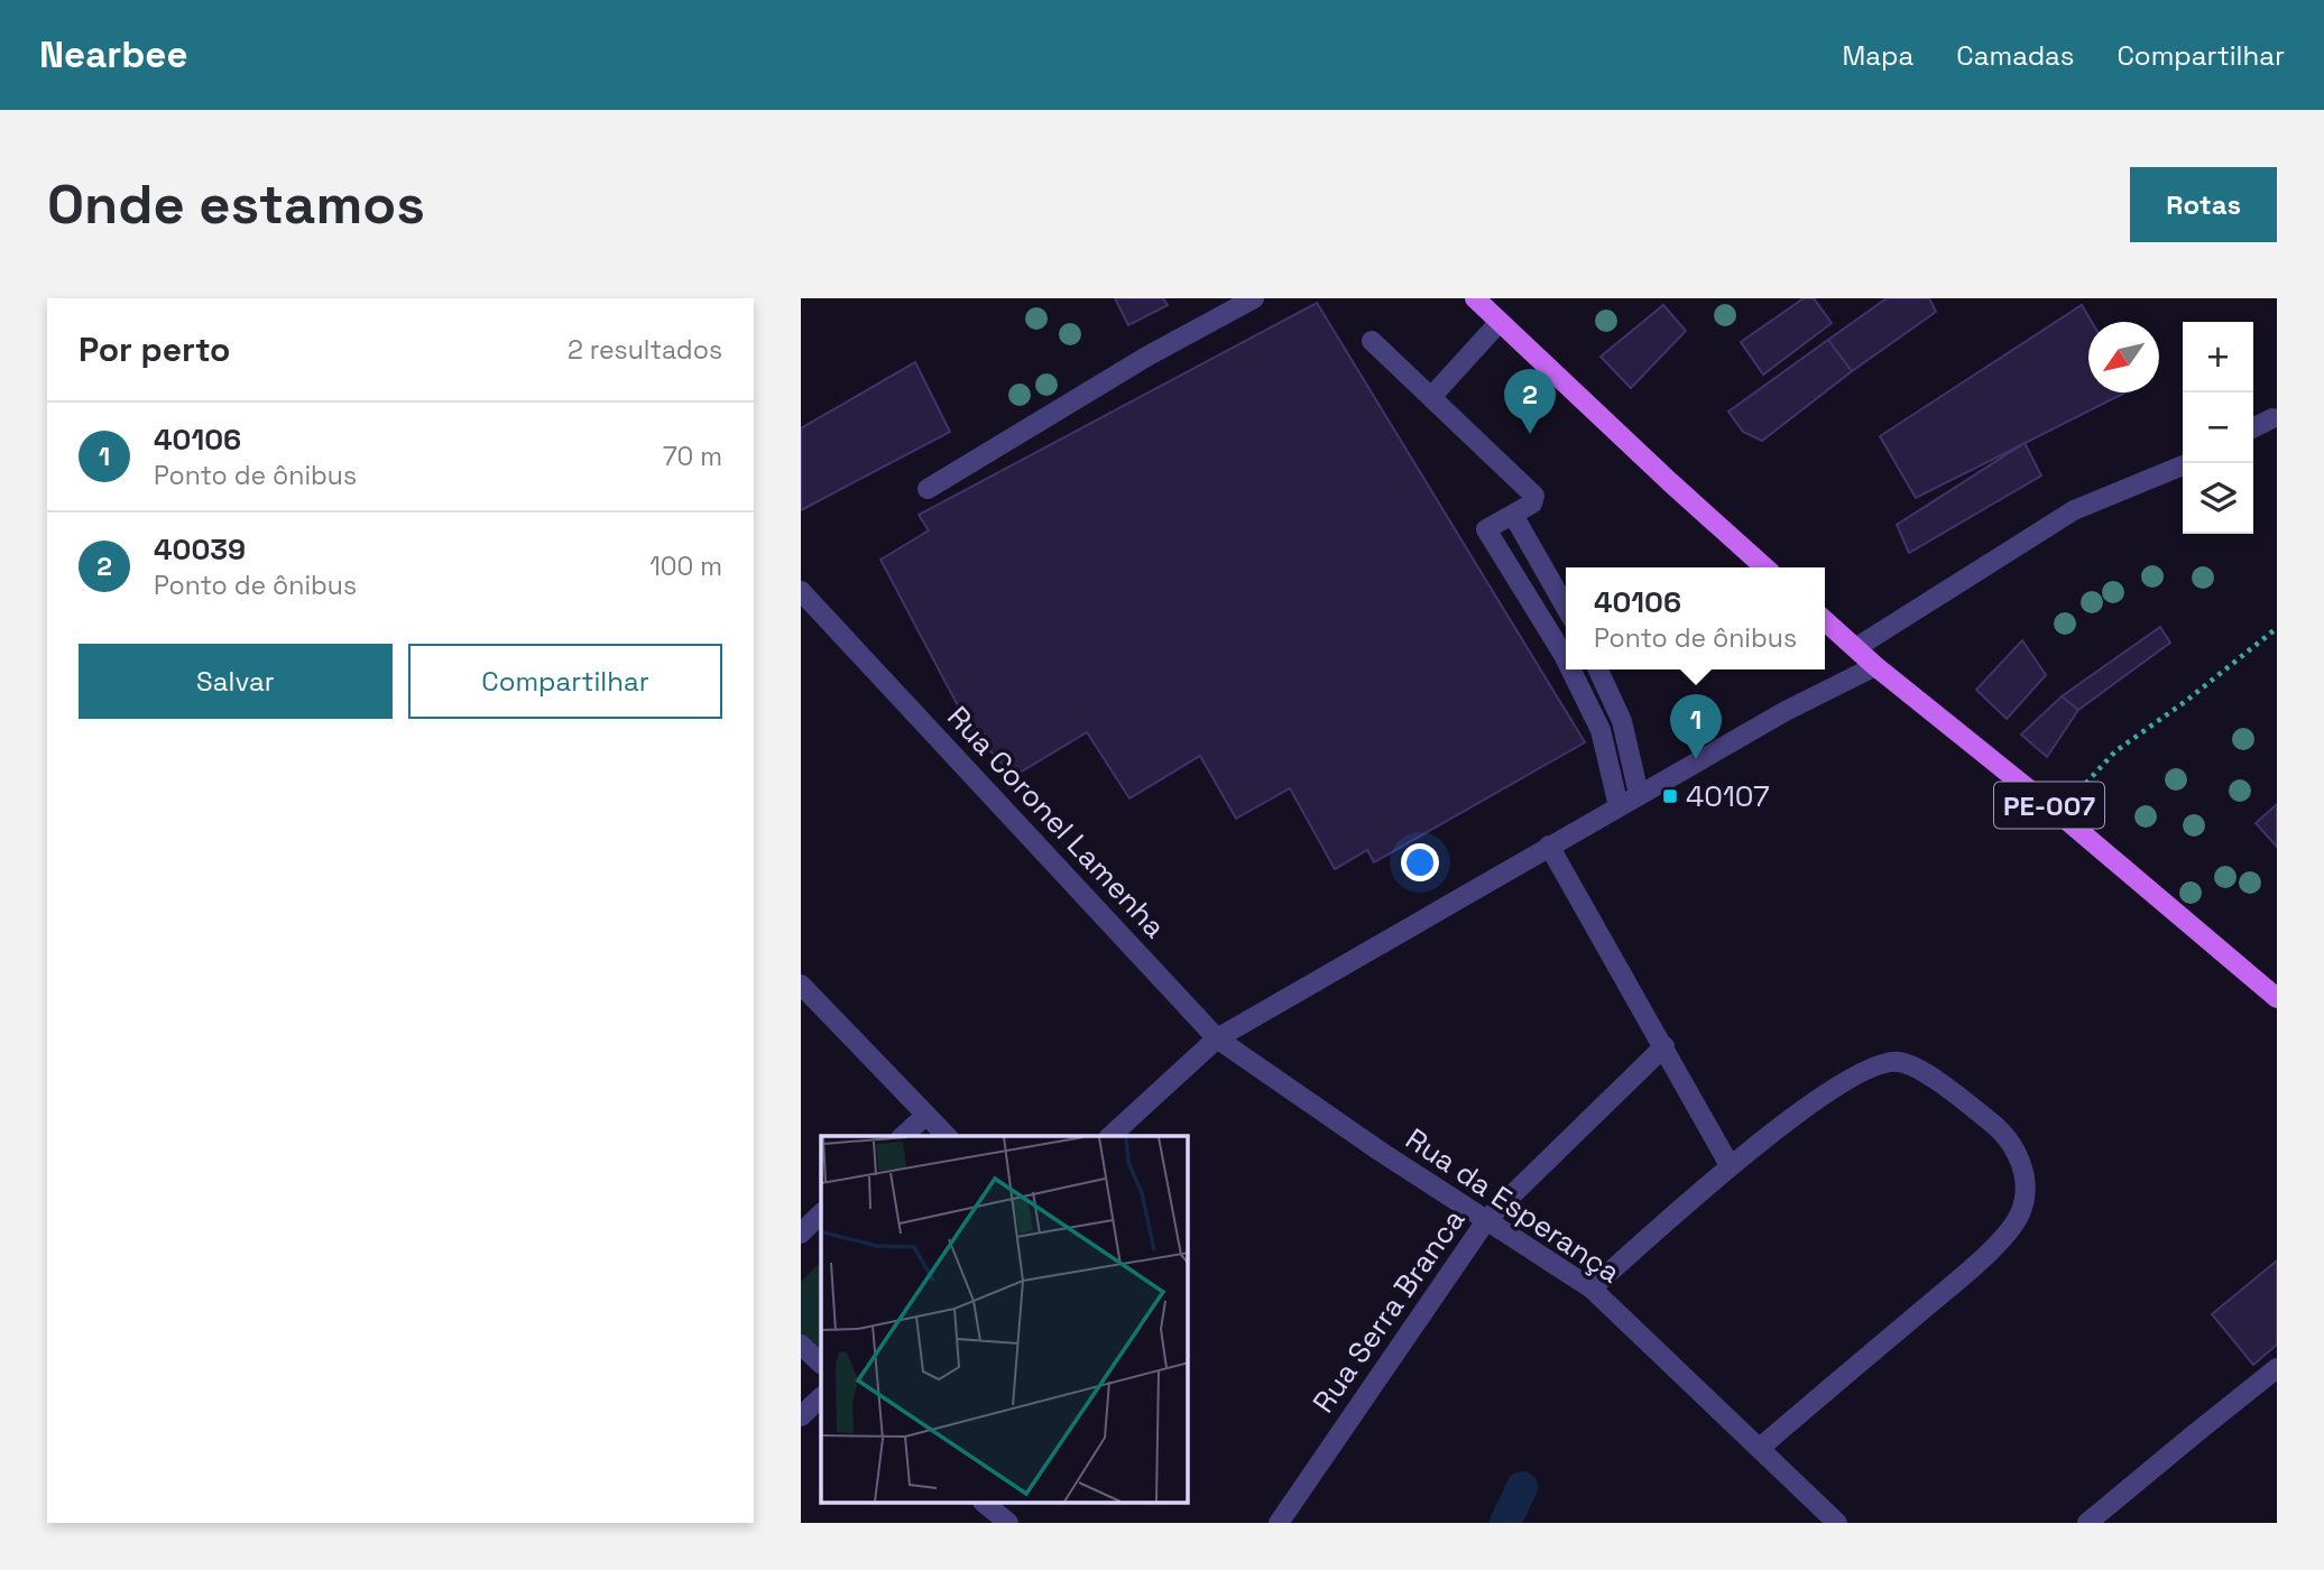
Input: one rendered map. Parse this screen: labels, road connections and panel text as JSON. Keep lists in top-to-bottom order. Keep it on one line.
{"streets":{"main road":["PE-007"],"street":["Rua Coronel Lamenha","Rua da Esperança","Rua Serra Branca"]},"crossings":[["Rua Coronel Lamenha","Rua da Esperança"],["Rua da Esperança","Rua Serra Branca"]],"places":{"transit":["40107"]},"north":"bottom left","page":{"header":"Nearbee","nav":["Mapa","Camadas","Compartilhar"],"buttons":["Rotas",["Salvar","Compartilhar"]],"title":"Onde estamos","heading":["Por perto","2 resultados"],"map_buttons":["+","−"],"pins":["2","1"],"list":[{"mark":"1","name":"40106","note":"Ponto de ônibus","value":"70 m"},{"mark":"2","name":"40039","note":"Ponto de ônibus","value":"100 m"}],"popup":["40106","Ponto de ônibus"]}}
